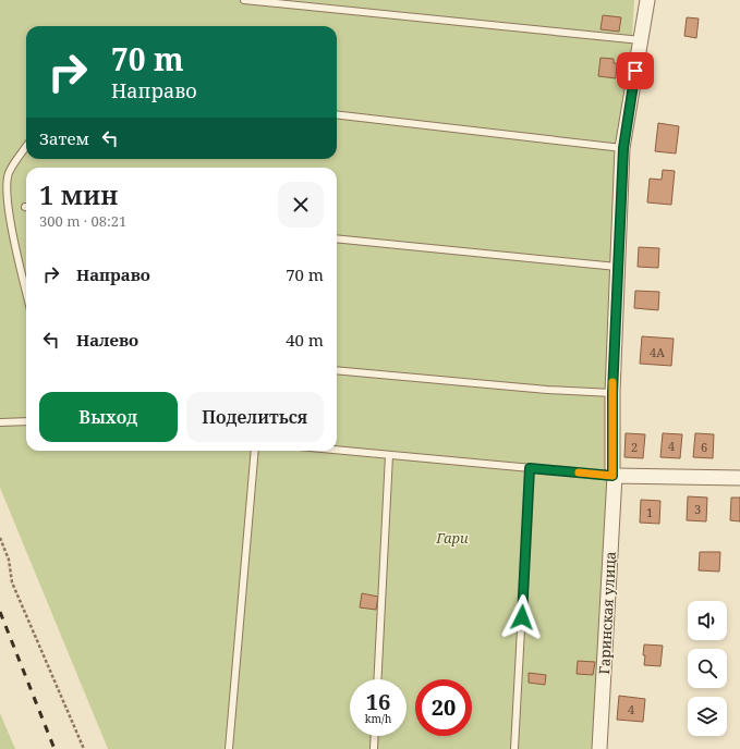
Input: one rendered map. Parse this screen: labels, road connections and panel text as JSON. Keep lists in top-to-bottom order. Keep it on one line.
{"streets":{"street":["Гаринская улица"]},"parks":["Гари"],"house_numbers":["4А","4","2","6","3","1","4"],"page":{"turn":["70 m","Направо"],"then":"Затем","heading":["1 мин","300 m · 08:21"],"list":[{"name":"Направо","value":"70 m"},{"name":"Налево","value":"40 m"}],"buttons":["Выход","Поделиться"],"speed":"16 km/h","limit":"20"}}
